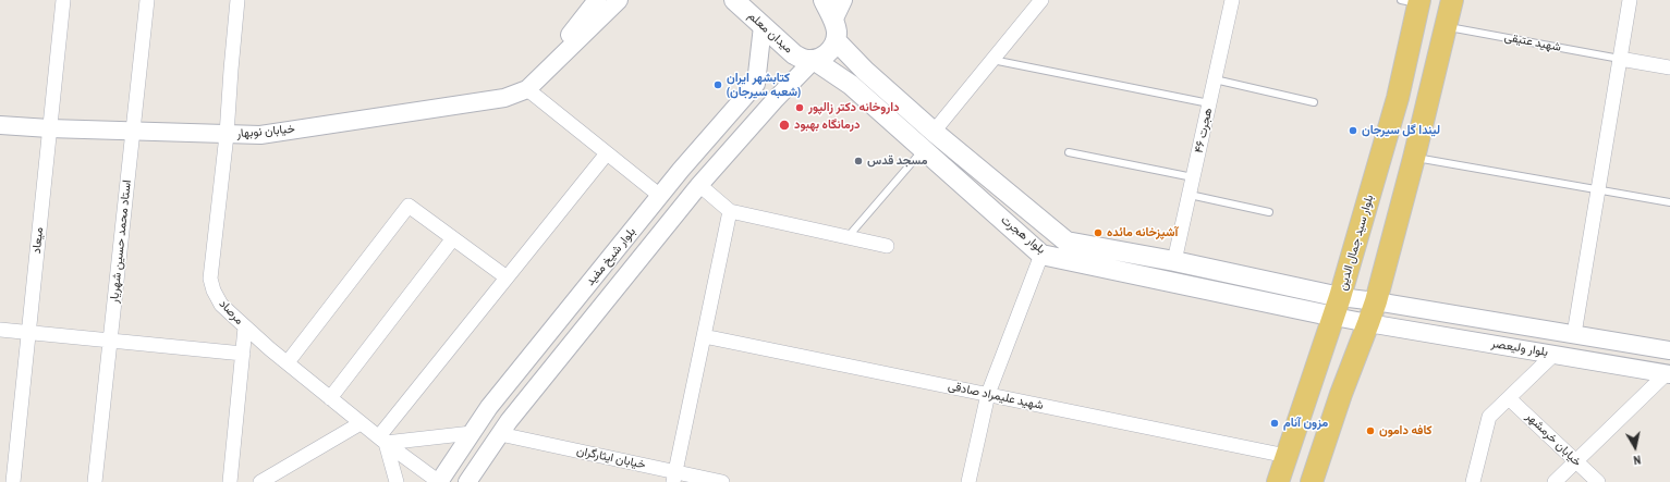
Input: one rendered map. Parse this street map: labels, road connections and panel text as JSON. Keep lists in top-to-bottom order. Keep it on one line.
{"streets":{"main road":["میدان معلم","بلوار هجرت","بلوار سید جمال الدین"],"street":["هجرت ۴۶","خیابان نوبهار","میعاد","استاد محمد حسین شهریار","بلوار شیخ مفید","مرصاد","بلوار ولیعصر","شهید علیمراد صادقی","خیابان خرمشهر","خیابان ایثارگران"],"lane":["شهید عتیقی"]},"crossings":[["میدان معلم","بلوار هجرت"],["میدان معلم","بلوار شیخ مفید"],["هجرت ۴۶","بلوار هجرت"],["خیابان نوبهار","میعاد"],["خیابان نوبهار","استاد محمد حسین شهریار"],["خیابان نوبهار","مرصاد"],["بلوار هجرت","بلوار سید جمال الدین"],["بلوار هجرت","بلوار شیخ مفید"],["بلوار هجرت","بلوار ولیعصر"],["بلوار سید جمال الدین","بلوار ولیعصر"],["بلوار سید جمال الدین","شهید علیمراد صادقی"],["بلوار شیخ مفید","مرصاد"],["بلوار شیخ مفید","خیابان ایثارگران"]],"places":["کتابشهر ایران (شعبه سیرجان)","داروخانه دکتر زالپور","درمانگاه بهبود","لیندا گل سیرجان","مسجد قدس","آشپزخانه مائده","مزون آنام","کافه دامون"],"north":"bottom"}
